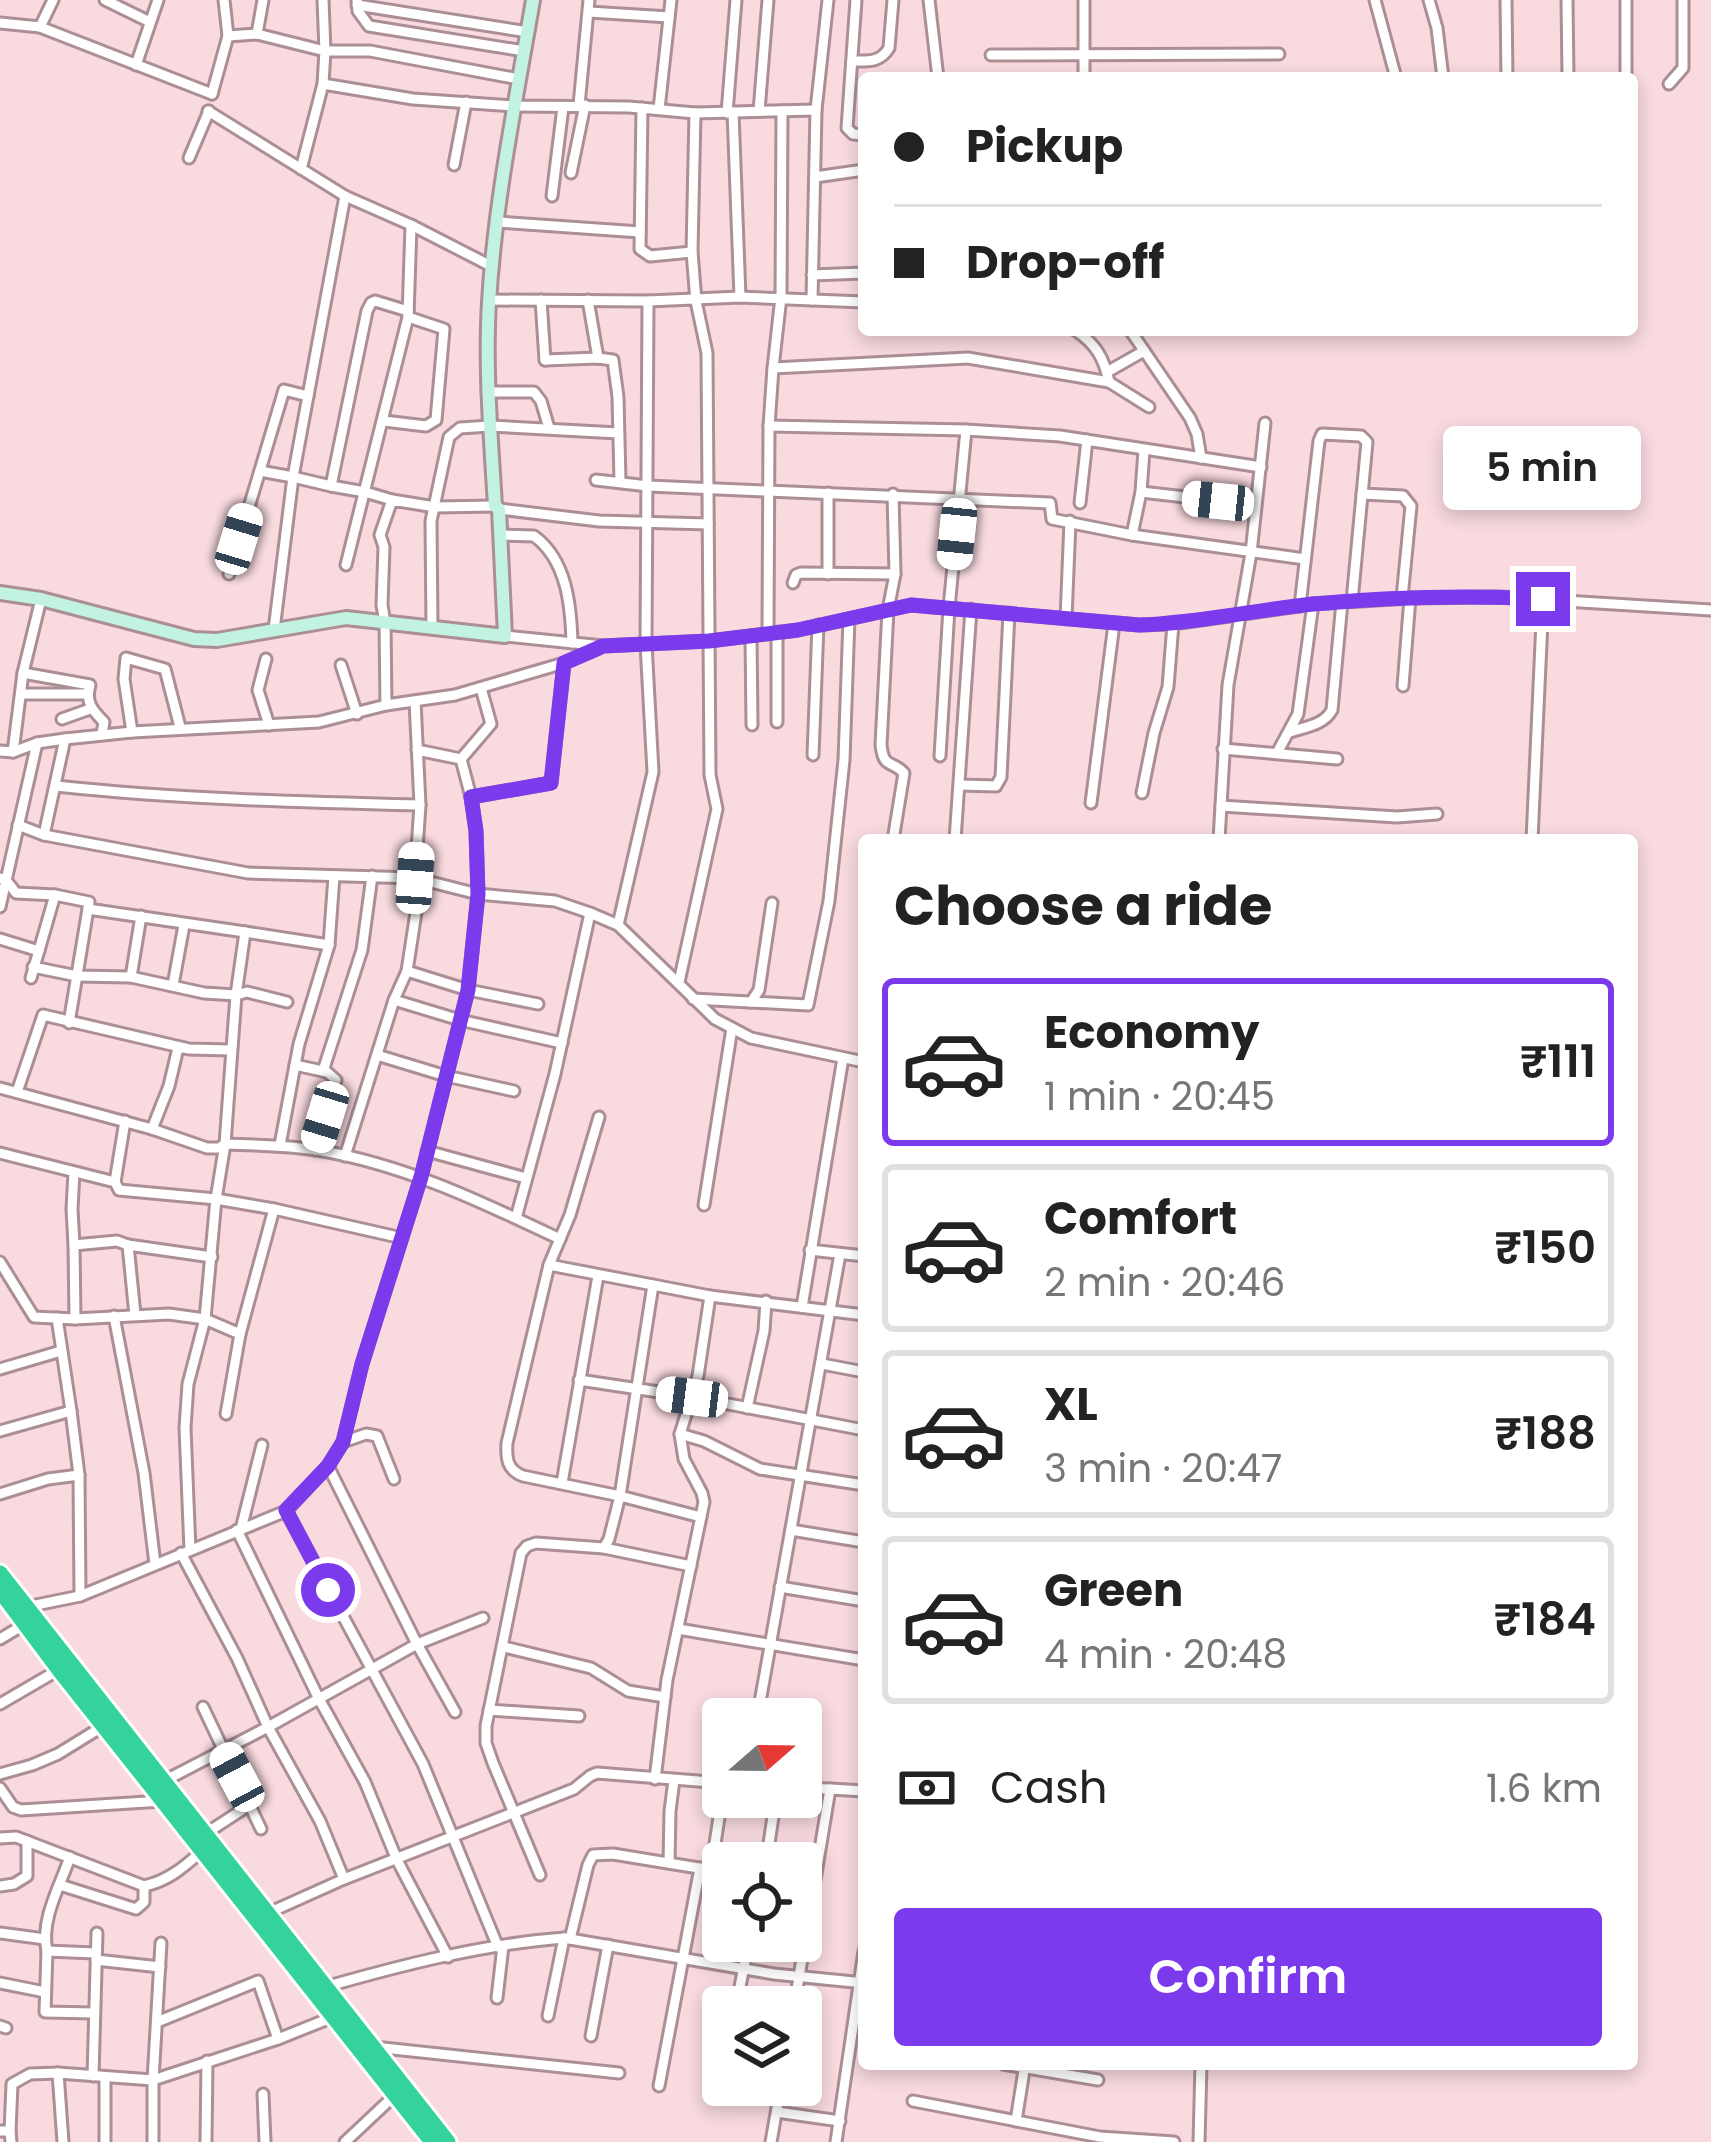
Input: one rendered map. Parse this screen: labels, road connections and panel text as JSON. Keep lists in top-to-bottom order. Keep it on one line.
{"north":"right","page":{"banner":["Pickup","Drop-off"],"bubble":"5 min","heading":"Choose a ride","list":[{"name":"Economy","note":"1 min · 20:45","value":"₹111"},{"name":"Comfort","note":"2 min · 20:46","value":"₹150"},{"name":"XL","note":"3 min · 20:47","value":"₹188"},{"name":"Green","note":"4 min · 20:48","value":"₹184"}],"pay":["Cash","1.6 km"],"buttons":"Confirm"}}
